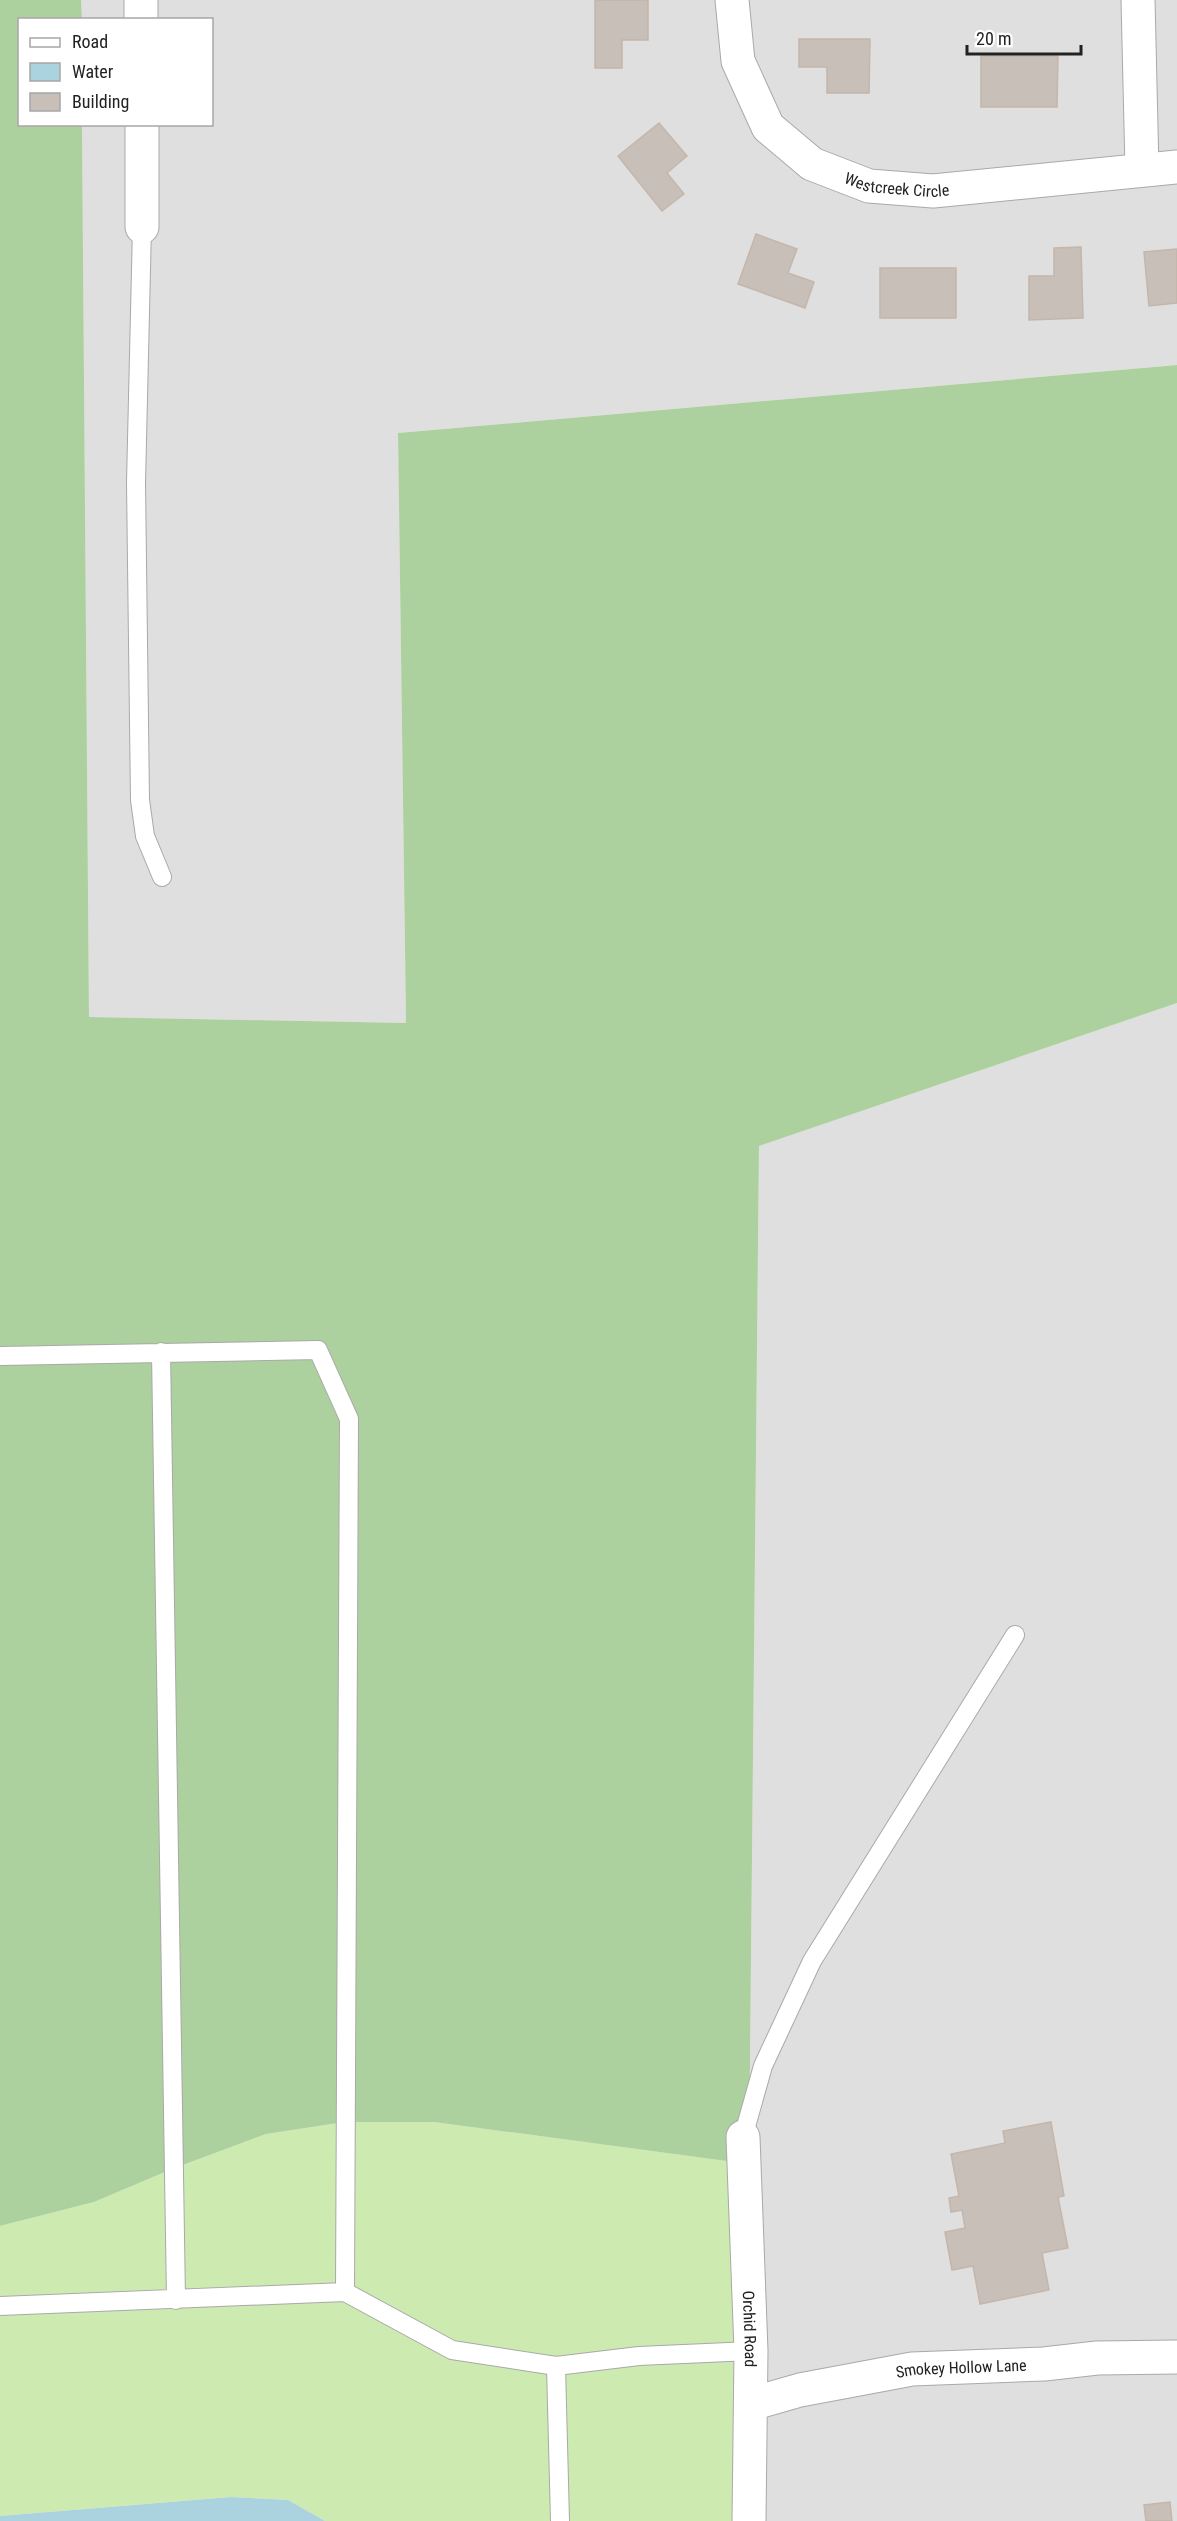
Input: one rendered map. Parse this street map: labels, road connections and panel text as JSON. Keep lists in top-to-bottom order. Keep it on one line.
{"streets":{"street":["Westcreek Circle","Orchid Road","Smokey Hollow Lane"]},"crossings":[["Orchid Road","Smokey Hollow Lane"]],"legend":["Road","Water","Building"],"scale_bar":"20 m"}
